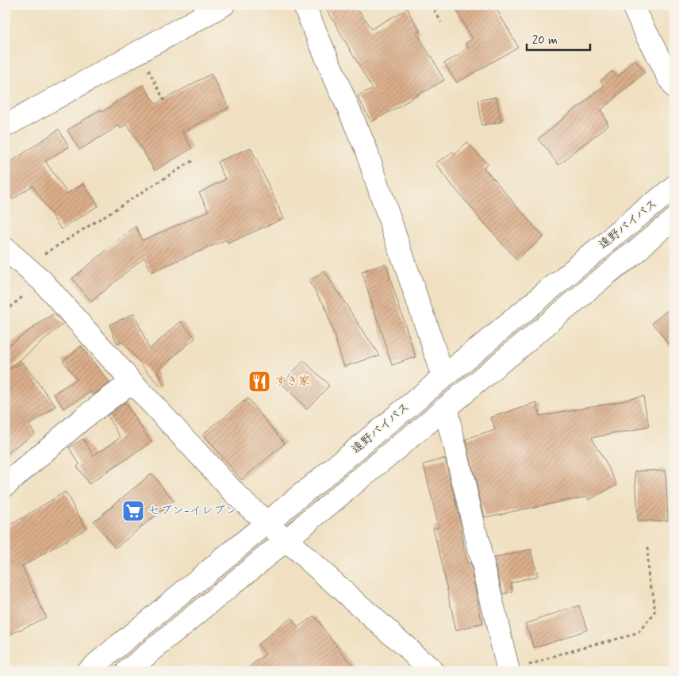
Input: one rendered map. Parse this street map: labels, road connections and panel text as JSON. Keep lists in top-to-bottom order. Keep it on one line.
{"streets":{"main road":["遠野バイパス"]},"places":{"restaurant":["すき家"],"supermarket":["セブン-イレブン"]},"scale_bar":"20 m"}
